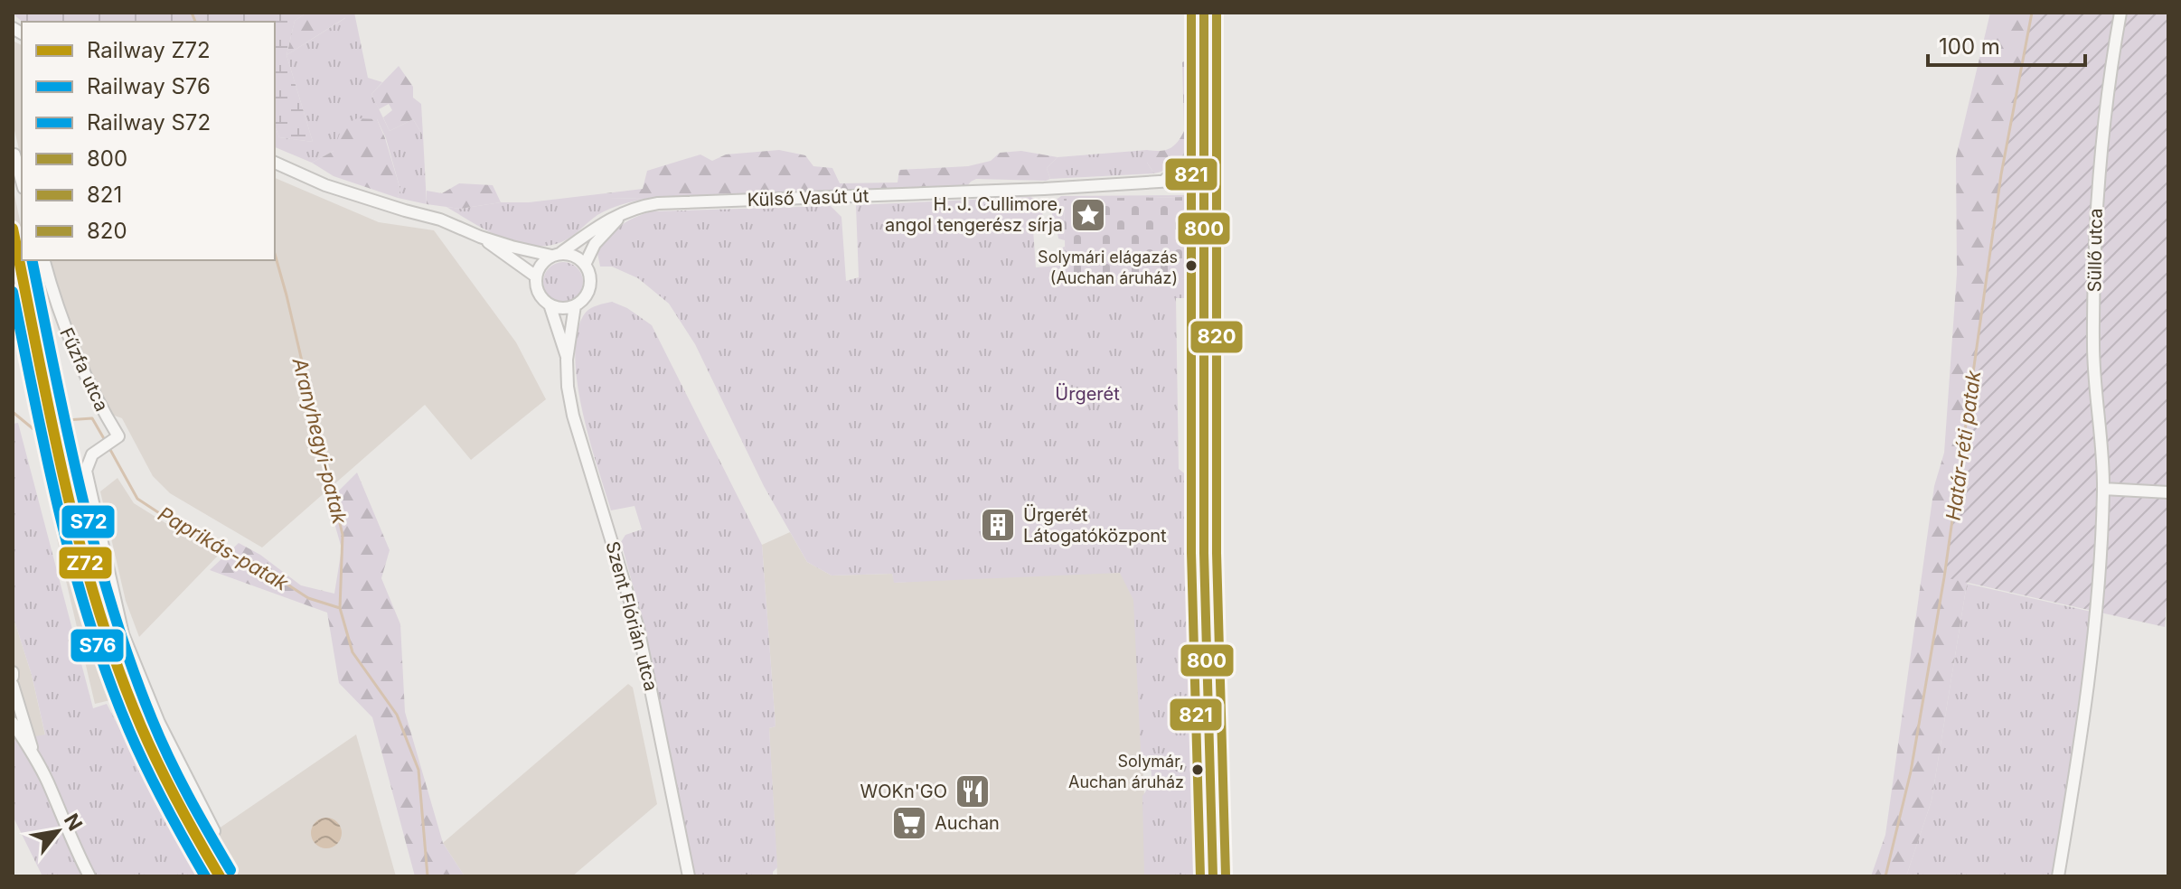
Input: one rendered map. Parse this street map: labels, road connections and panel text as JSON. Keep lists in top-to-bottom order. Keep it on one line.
{"streets":{"street":["Külső Vasút út","Süllő utca","Fűzfa utca","Szent Flórián utca"]},"crossings":[["Külső Vasút út","Szent Flórián utca"]],"water":["Aranyhegyi-patak","Határ-réti patak","Paprikás-patak"],"parks":["Ürgerét"],"places":{"place":["H. J. Cullimore, angol tengerész sírja"],"other":["Solymári elágazás (Auchan áruház)","Solymár, Auchan áruház"],"building":["Ürgerét Látogatóközpont"],"restaurant":["WOKn'GO"],"supermarket":["Auchan"]},"lines":["transit line 800","transit line 821","transit line 820","rail line Z72","rail line S72","rail line S76"],"legend":["Railway Z72","Railway S76","Railway S72","800","821","820"],"scale_bar":"100 m","north":"top right"}
